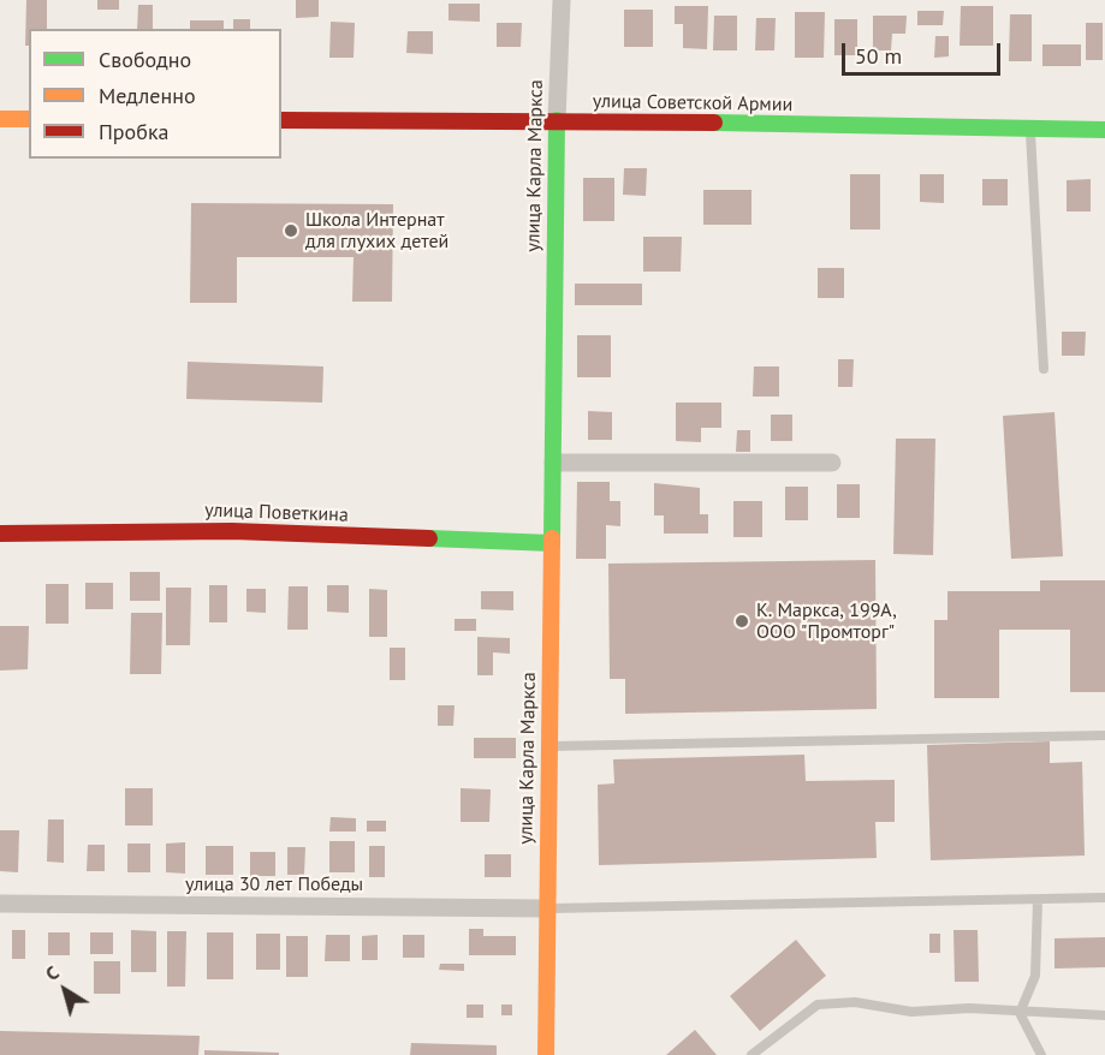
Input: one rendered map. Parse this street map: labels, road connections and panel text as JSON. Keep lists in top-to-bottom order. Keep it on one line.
{"streets":{"street":["улица Советской Армии","улица Карла Маркса","улица Поветкина","улица 30 лет Победы"]},"crossings":[["улица Советской Армии","улица Карла Маркса"],["улица Карла Маркса","улица Поветкина"],["улица Карла Маркса","улица 30 лет Победы"]],"places":["Школа Интернат для глухих детей","К. Маркса, 199А, ООО \"Промторг\""],"legend":["Свободно","Медленно","Пробка"],"scale_bar":"50 m","north":"top left"}
